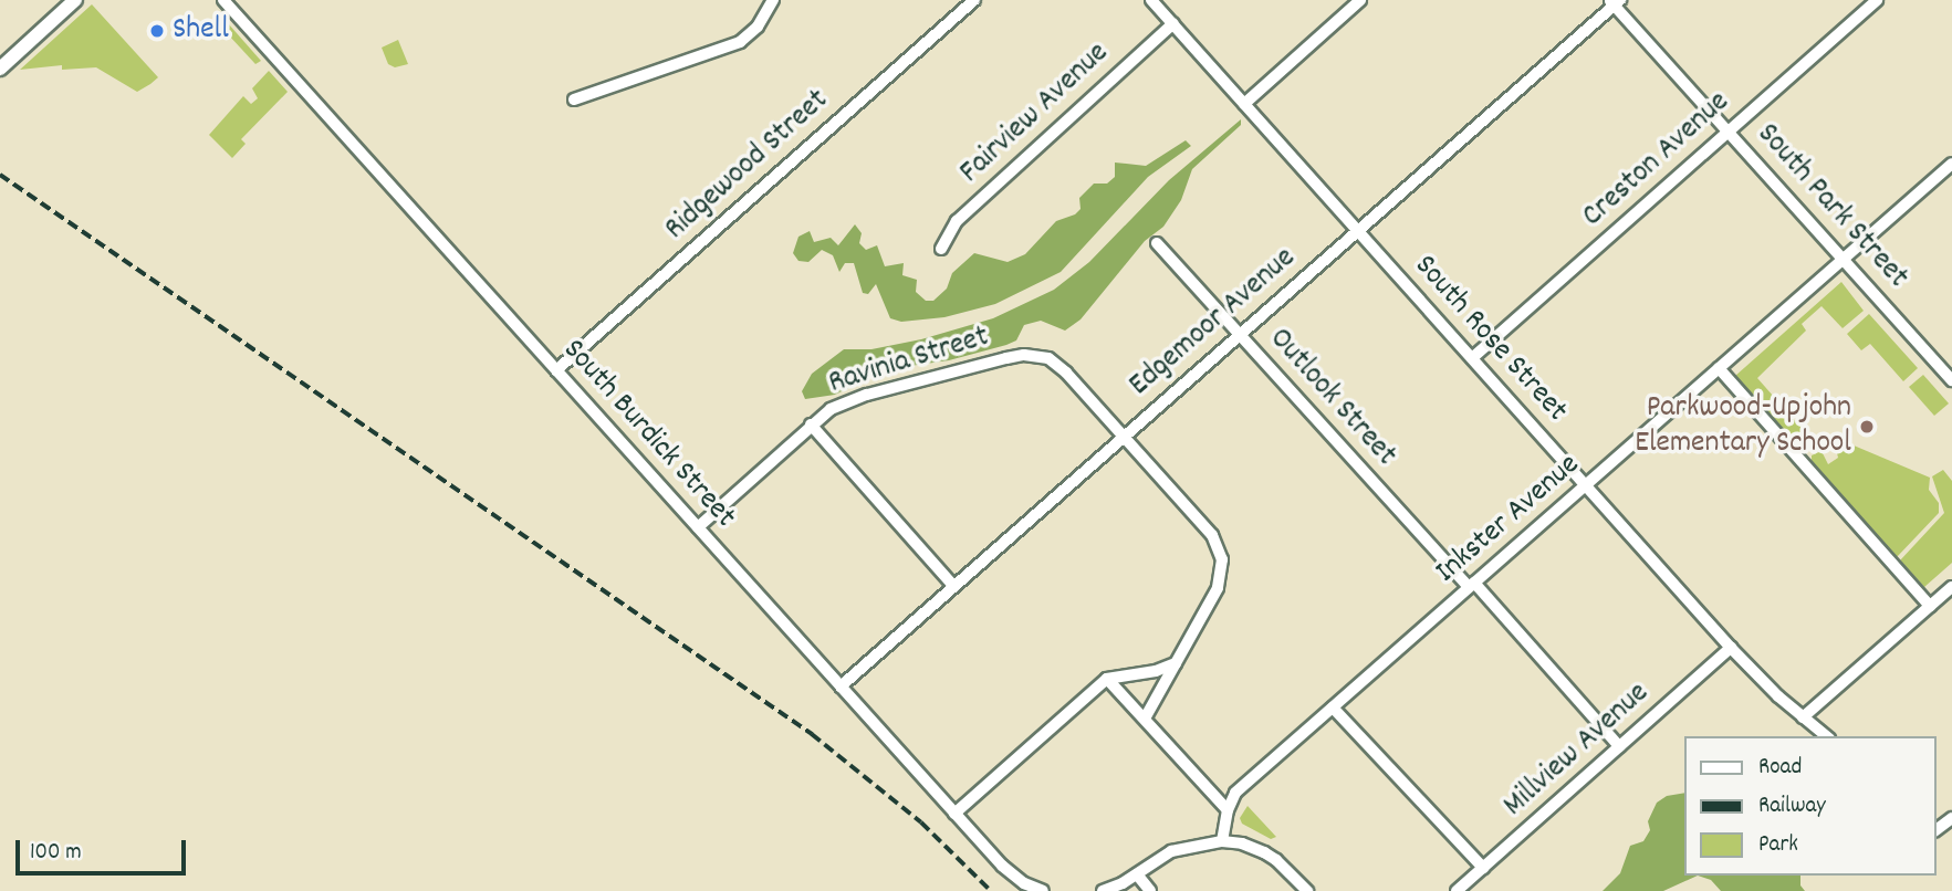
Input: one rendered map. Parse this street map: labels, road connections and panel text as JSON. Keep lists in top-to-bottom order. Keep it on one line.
{"streets":{"street":["Fairview Avenue","Creston Avenue","Ridgewood Street","South Park Street","Edgemoor Avenue","South Rose Street","Ravinia Street","Outlook Street","South Burdick Street","Inkster Avenue","Millview Avenue"]},"crossings":[["Fairview Avenue","South Rose Street"],["Creston Avenue","South Park Street"],["Creston Avenue","South Rose Street"],["Ridgewood Street","South Burdick Street"],["South Park Street","Edgemoor Avenue"],["South Park Street","Inkster Avenue"],["Edgemoor Avenue","South Rose Street"],["Edgemoor Avenue","Ravinia Street"],["Edgemoor Avenue","Outlook Street"],["Edgemoor Avenue","South Burdick Street"],["South Rose Street","Inkster Avenue"],["South Rose Street","Millview Avenue"],["Ravinia Street","South Burdick Street"],["Outlook Street","Inkster Avenue"],["Outlook Street","Millview Avenue"]],"places":["Shell","Parkwood-Upjohn Elementary School"],"legend":["Road","Railway","Park"],"scale_bar":"100 m"}
